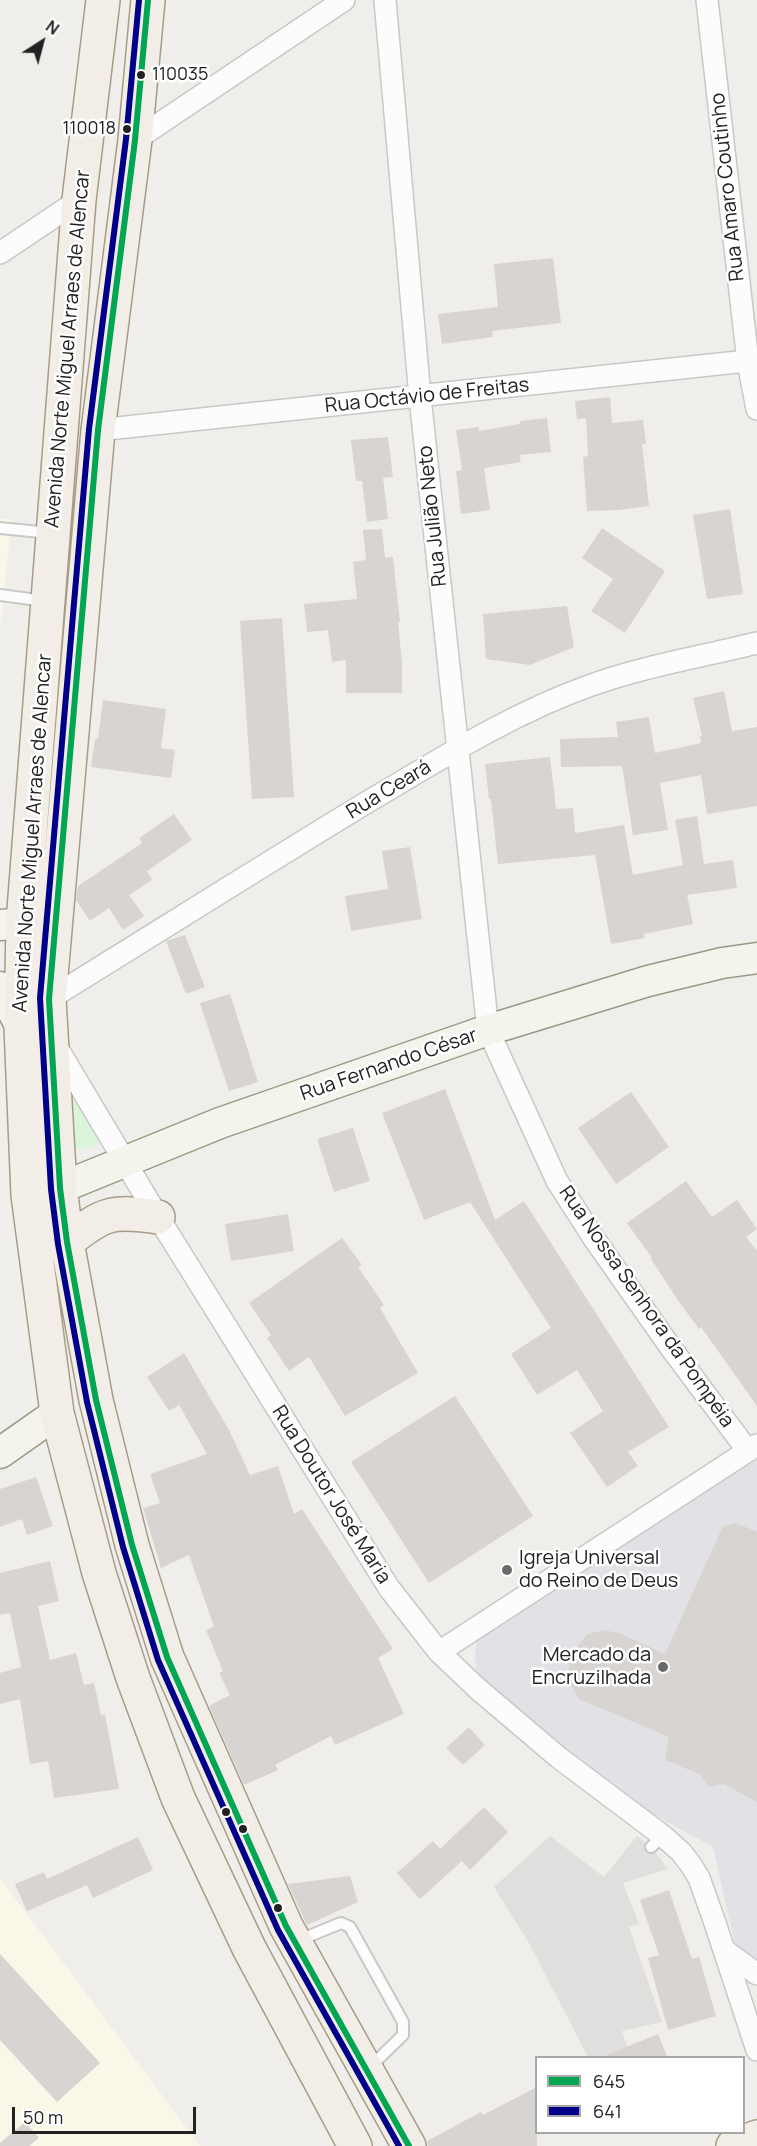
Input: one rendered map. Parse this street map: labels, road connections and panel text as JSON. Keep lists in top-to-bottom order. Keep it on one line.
{"streets":{"main road":["Avenida Norte Miguel Arraes de Alencar"],"street":["Rua Amaro Coutinho","Rua Octávio de Freitas","Rua Julião Neto","Rua Ceará","Rua Fernando César","Rua Nossa Senhora da Pompéia","Rua Doutor José Maria"]},"crossings":[["Rua Amaro Coutinho","Rua Octávio de Freitas"],["Avenida Norte Miguel Arraes de Alencar","Rua Octávio de Freitas"],["Avenida Norte Miguel Arraes de Alencar","Rua Ceará"],["Avenida Norte Miguel Arraes de Alencar","Rua Fernando César"],["Avenida Norte Miguel Arraes de Alencar","Rua Doutor José Maria"],["Rua Octávio de Freitas","Rua Julião Neto"],["Rua Julião Neto","Rua Ceará"],["Rua Julião Neto","Rua Fernando César"],["Rua Julião Neto","Rua Nossa Senhora da Pompéia"],["Rua Fernando César","Rua Nossa Senhora da Pompéia"],["Rua Fernando César","Rua Doutor José Maria"]],"places":["110035","110018","Igreja Universal do Reino de Deus","Mercado da Encruzilhada"],"lines":["transit line 645","transit line 641"],"legend":["645","641"],"scale_bar":"50 m","north":"top right"}
